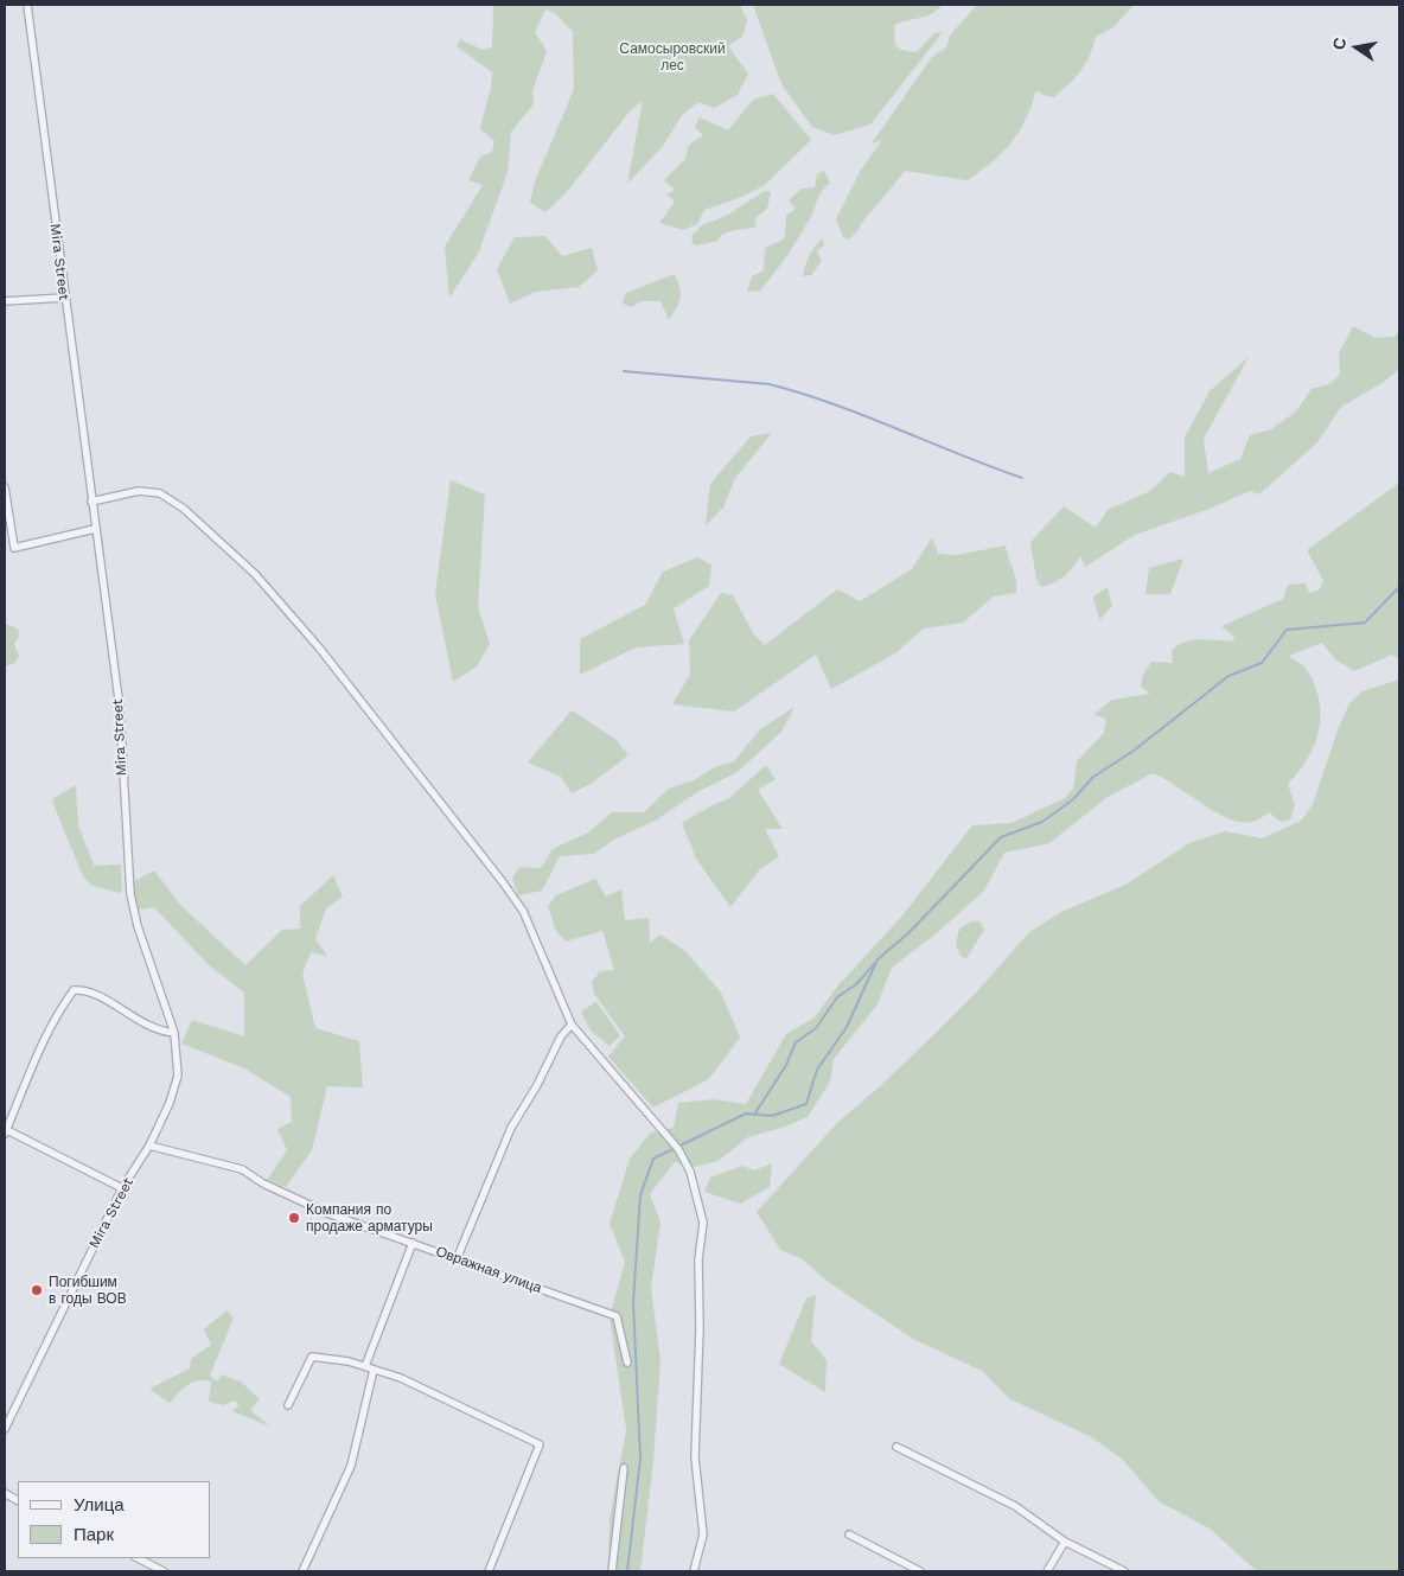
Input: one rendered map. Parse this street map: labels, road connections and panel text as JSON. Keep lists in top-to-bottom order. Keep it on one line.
{"streets":{"street":["Mira Street","Овражная улица"]},"crossings":[["Mira Street","Овражная улица"]],"parks":["Самосыровский лес"],"places":["Компания по продаже арматуры","Погибшим в годы ВОВ"],"legend":["Улица","Парк"],"north":"left"}
